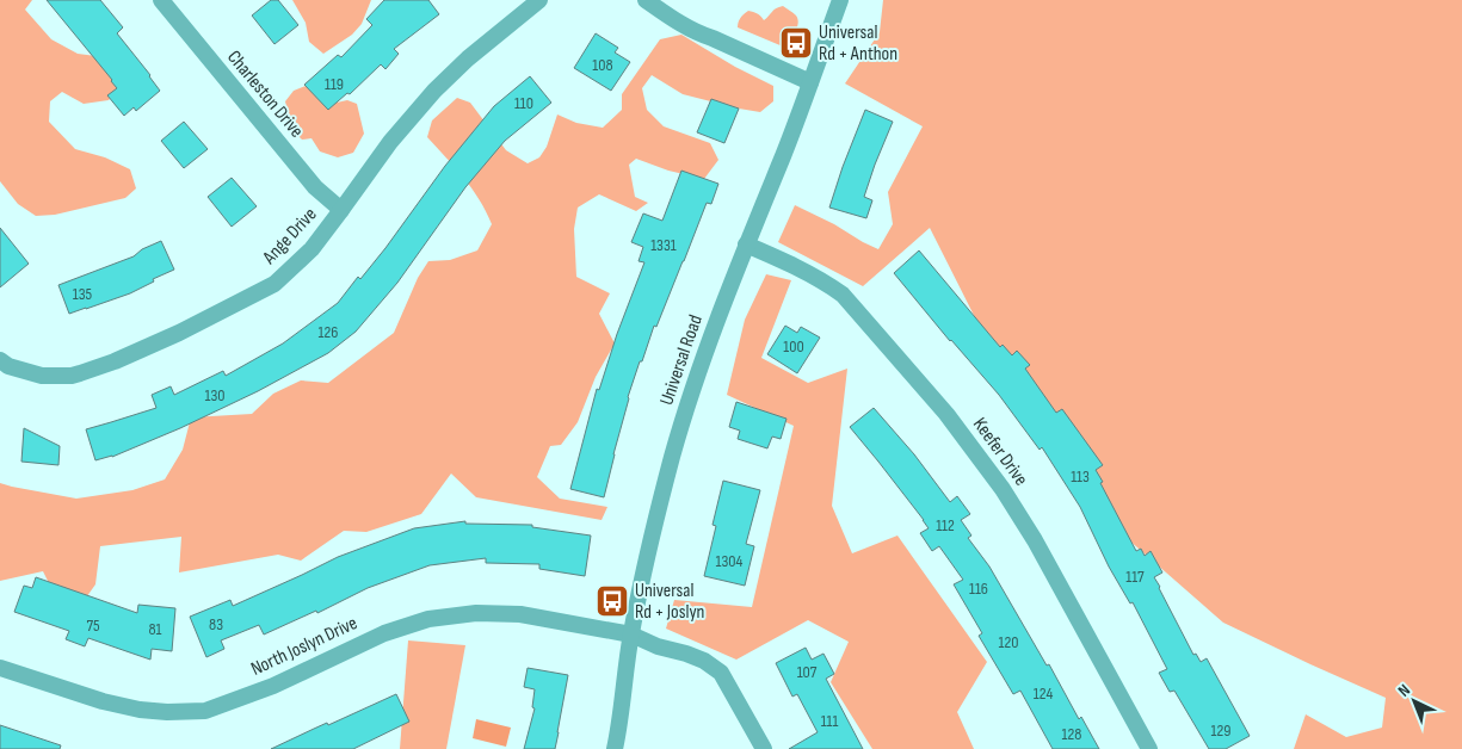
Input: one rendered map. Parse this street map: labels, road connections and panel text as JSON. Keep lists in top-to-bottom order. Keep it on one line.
{"streets":{"street":["Charleston Drive","Ange Drive","Universal Road","Keefer Drive","North Joslyn Drive"]},"crossings":[["Charleston Drive","Ange Drive"],["Universal Road","Keefer Drive"],["Universal Road","North Joslyn Drive"]],"places":{"bus stop":["Universal Rd + Anthon","Universal Rd + Joslyn"]},"house_numbers":["108","119","110","1331","135","126","100","130","113","112","1304","117","116","83","75","81","120","107","124","111","129","128"],"north":"top left"}
